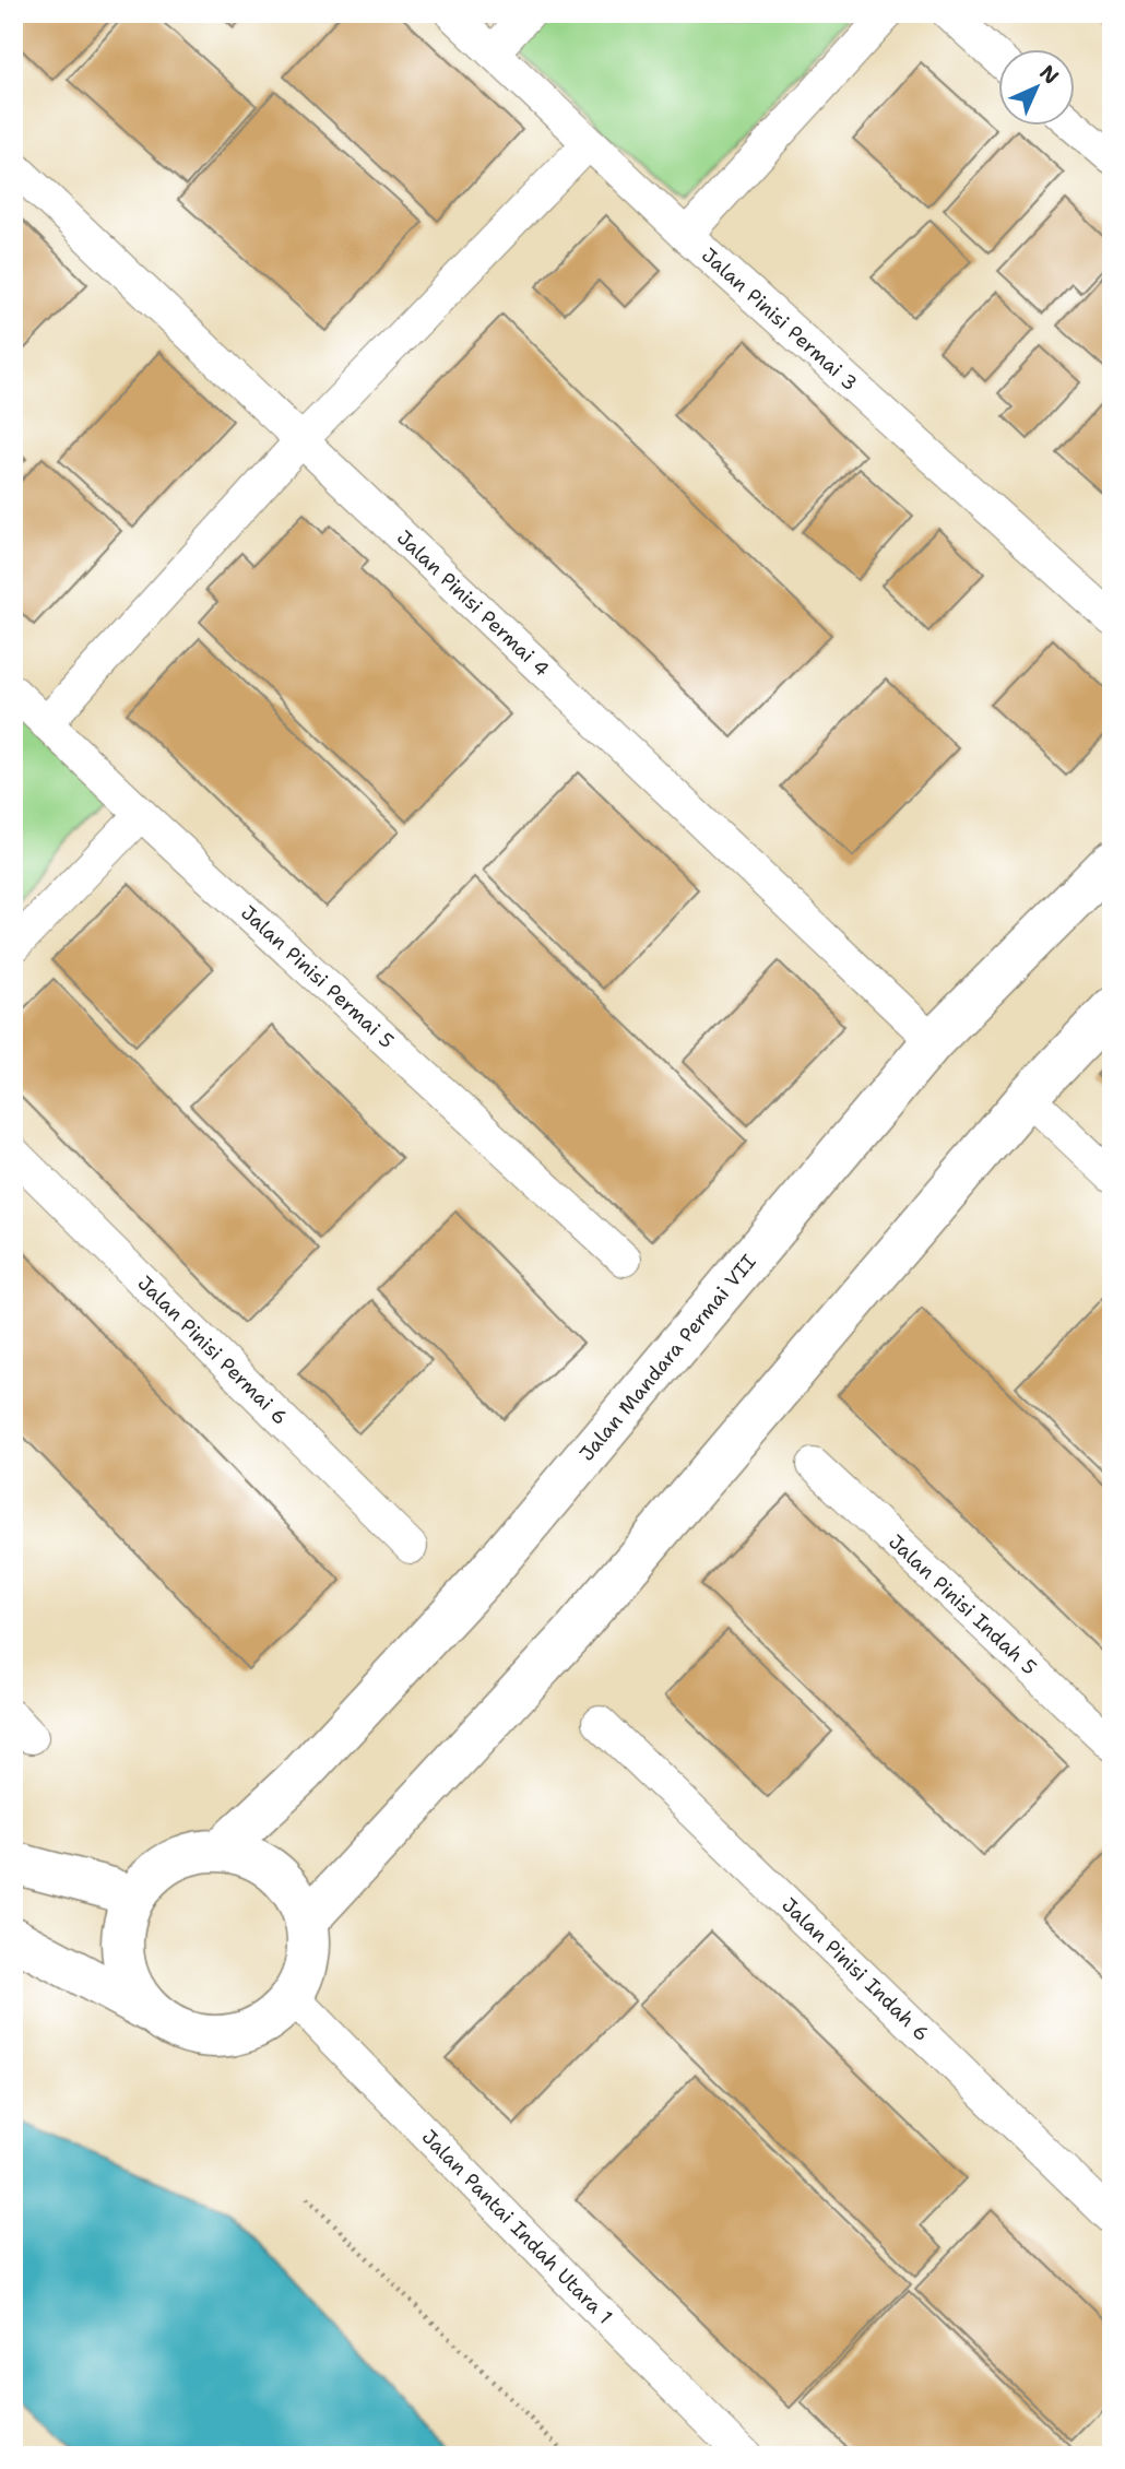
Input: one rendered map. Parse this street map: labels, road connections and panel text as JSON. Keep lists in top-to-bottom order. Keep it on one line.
{"streets":{"main road":["Jalan Mandara Permai VII"],"street":["Jalan Pinisi Permai 3","Jalan Pinisi Permai 4","Jalan Pinisi Permai 5","Jalan Pinisi Permai 6","Jalan Pinisi Indah 5","Jalan Pinisi Indah 6","Jalan Pantai Indah Utara 1"]},"crossings":[["Jalan Pinisi Permai 4","Jalan Mandara Permai VII"],["Jalan Mandara Permai VII","Jalan Pantai Indah Utara 1"]],"north":"top right"}
